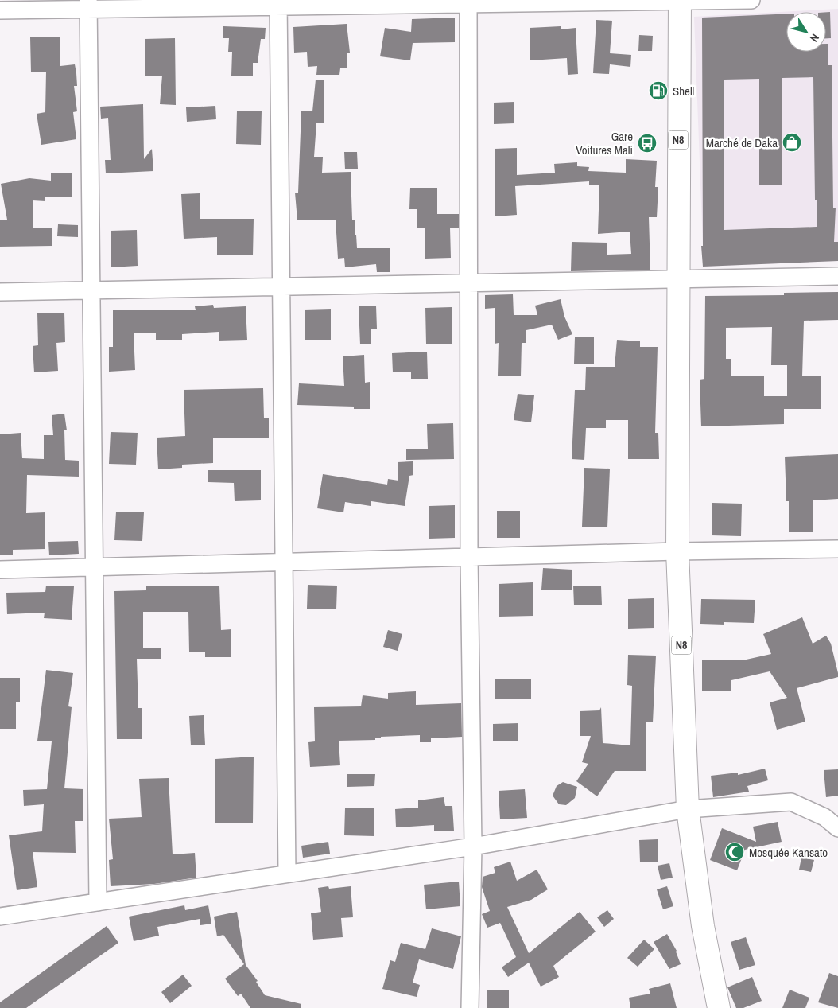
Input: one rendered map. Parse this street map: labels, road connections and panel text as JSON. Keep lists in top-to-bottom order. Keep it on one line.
{"streets":{"main road":["N8"]},"places":{"fuel station":["Shell"],"shop":["Marché de Daka"],"bus stop":["Gare Voitures Mali"],"mosque":["Mosquée Kansato"]},"north":"bottom right"}
